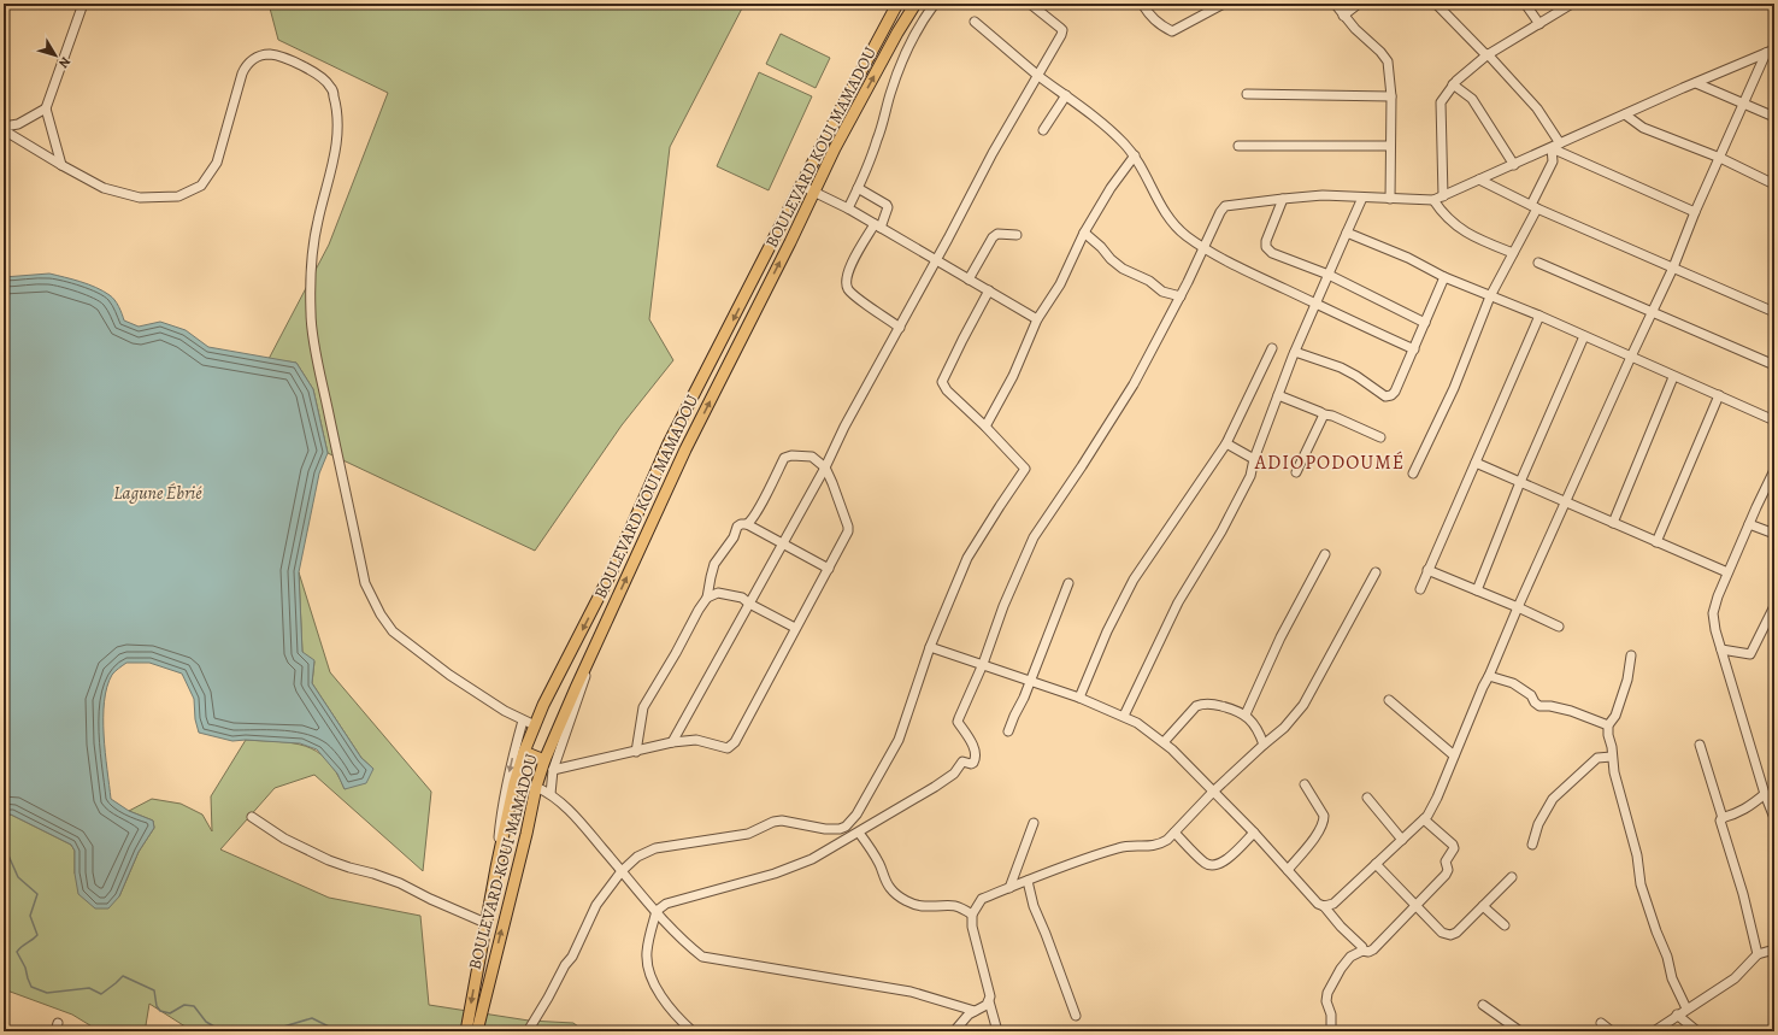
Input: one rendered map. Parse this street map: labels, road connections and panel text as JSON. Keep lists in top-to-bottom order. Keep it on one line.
{"streets":{"main road":["BOULEVARD KOUI MAMADOU"]},"districts":["ADIOPODOUMÉ"],"water":["Lagune Ébrié"],"north":"bottom right"}
